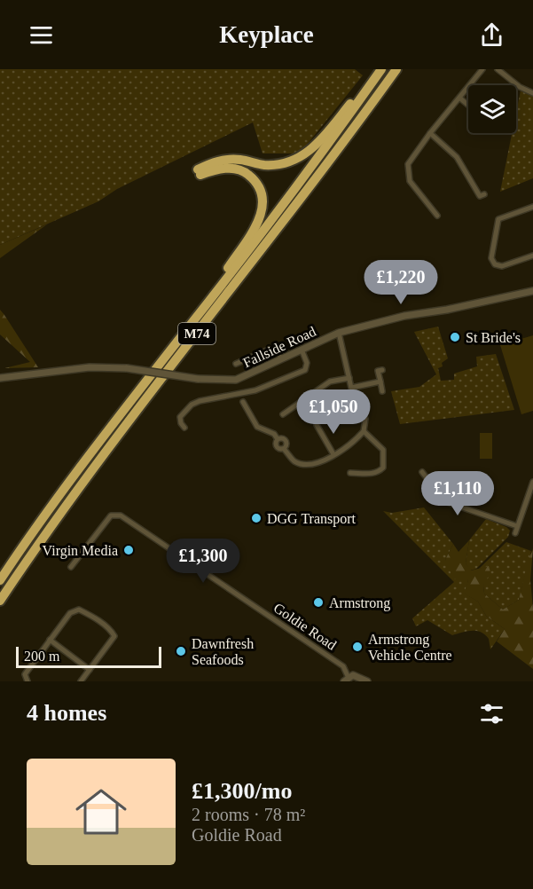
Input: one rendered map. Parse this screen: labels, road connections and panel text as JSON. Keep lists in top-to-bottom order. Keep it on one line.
{"streets":{"highway":["M74"],"street":["Fallside Road","Goldie Road"]},"places":["St Bride's","DGG Transport","Virgin Media","Armstrong","Armstrong Vehicle Centre","Dawnfresh Seafoods"],"scale_bar":"200 m","page":{"header":"Keyplace","price":["£1,220","£1,050","£1,110","£1,300"],"scale":"200 m","heading":"4 homes","list":[{"name":"£1,300/mo","note":"2 rooms · 78 m² · Goldie Road"}]}}
